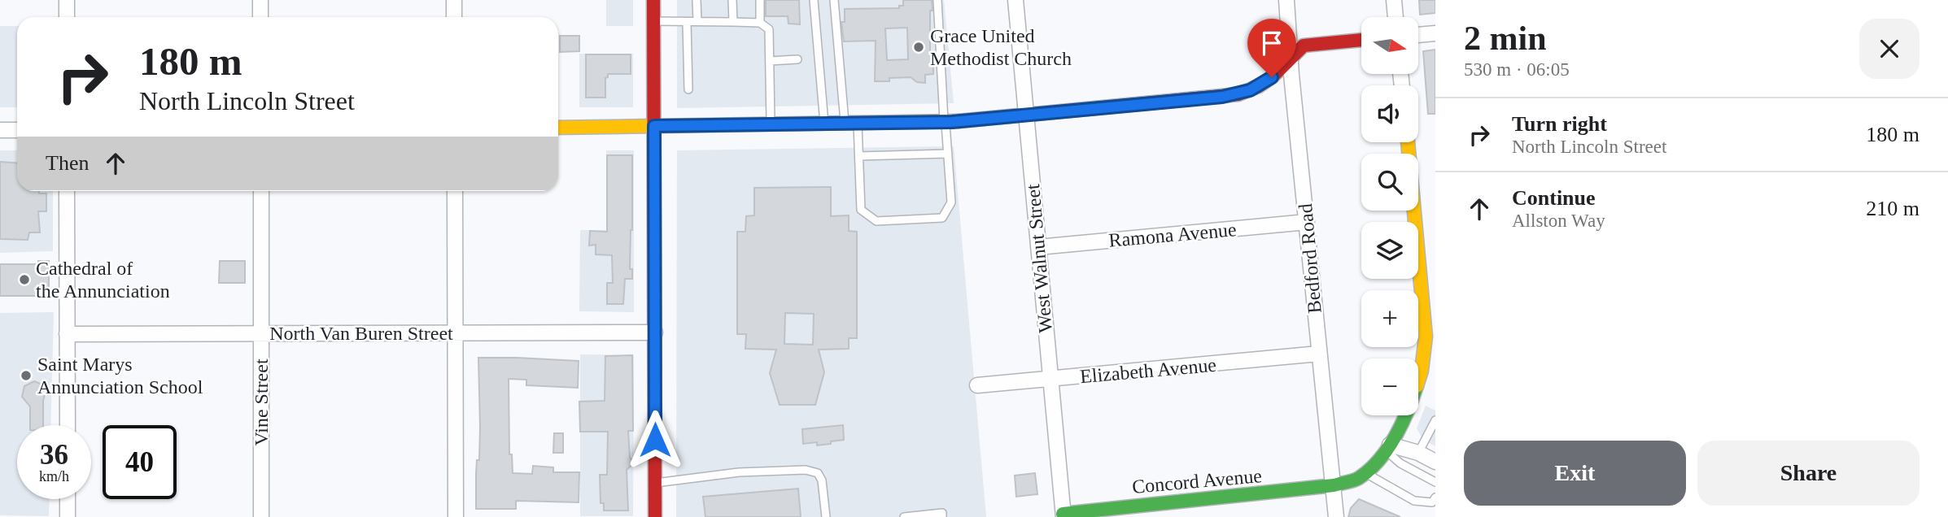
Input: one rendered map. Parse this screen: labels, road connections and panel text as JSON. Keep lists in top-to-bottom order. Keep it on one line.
{"streets":{"street":["Ramona Avenue","West Walnut Street","Bedford Road","North Van Buren Street","Elizabeth Avenue","Vine Street","Concord Avenue"]},"crossings":[["Ramona Avenue","West Walnut Street"],["Ramona Avenue","Bedford Road"],["West Walnut Street","Elizabeth Avenue"],["West Walnut Street","Concord Avenue"],["Bedford Road","Elizabeth Avenue"],["Bedford Road","Concord Avenue"],["North Van Buren Street","Vine Street"]],"places":["Grace United Methodist Church","Cathedral of the Annunciation","Saint Marys Annunciation School"],"north":"right","page":{"heading":["2 min","530 m · 06:05"],"map_buttons":["+","−"],"turn":["180 m","North Lincoln Street"],"list":[{"name":"Turn right","note":"North Lincoln Street","value":"180 m"},{"name":"Continue","note":"Allston Way","value":"210 m"}],"then":"Then","speed":"36 km/h","limit":"40","buttons":["Exit","Share"]}}
